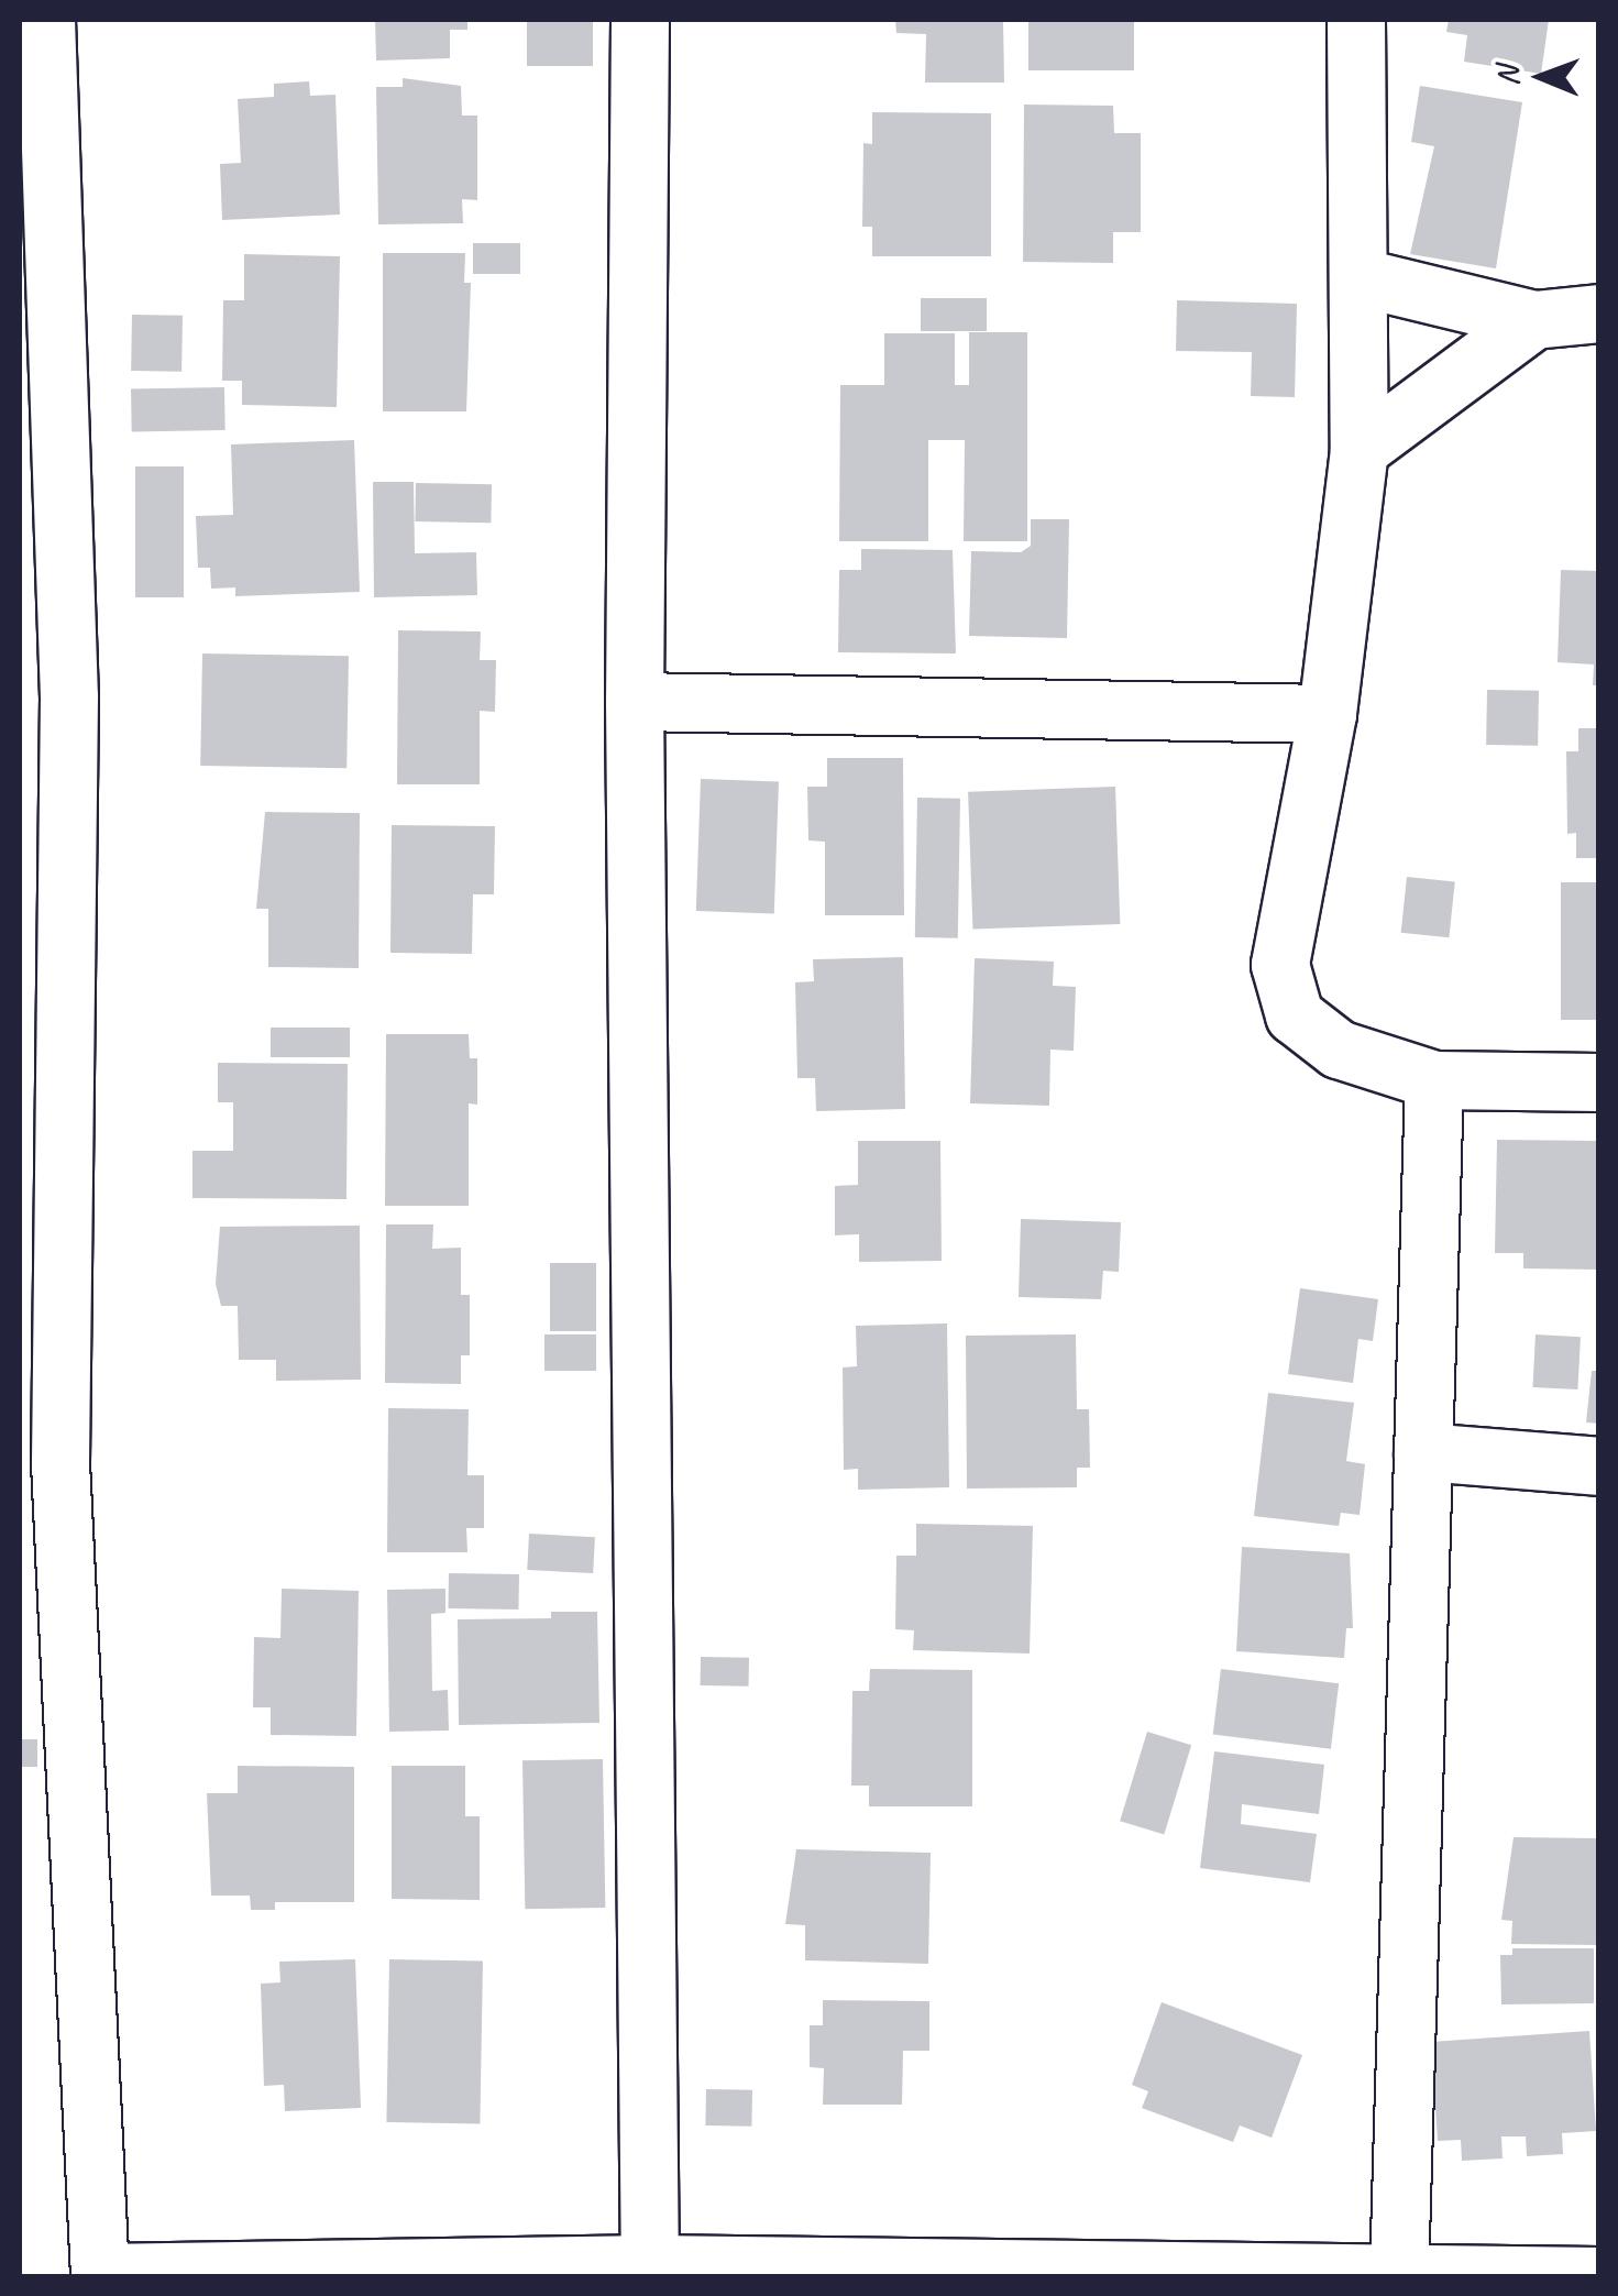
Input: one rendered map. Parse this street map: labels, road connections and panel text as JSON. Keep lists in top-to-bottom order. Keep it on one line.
{"north":"left"}
